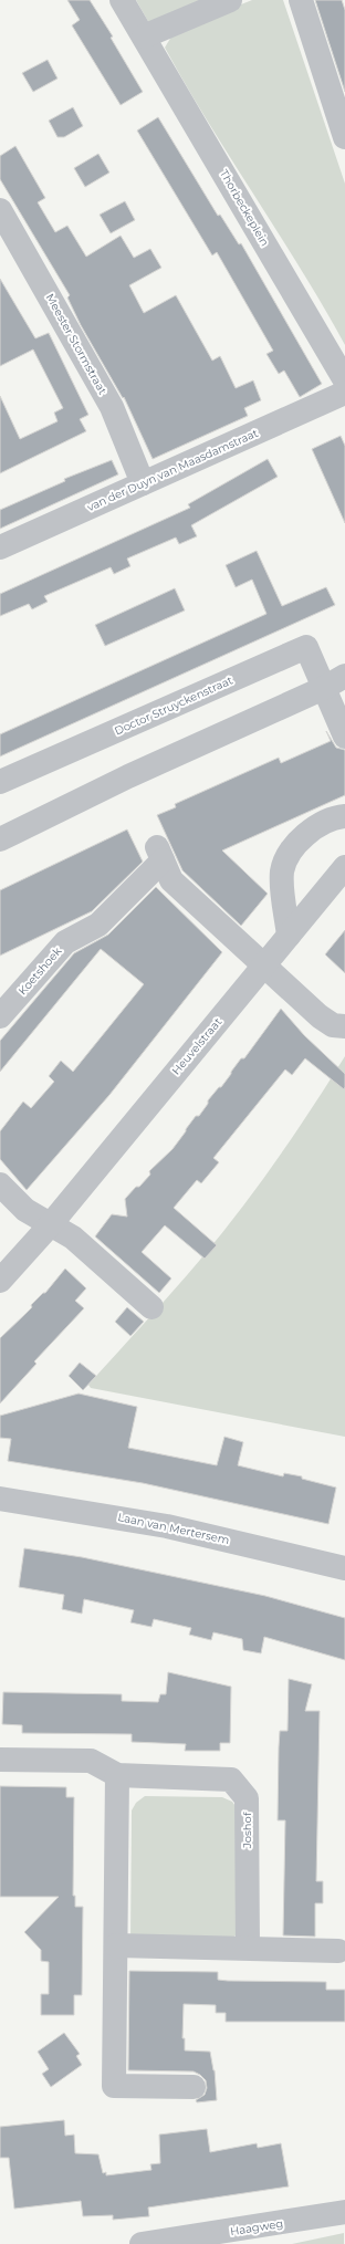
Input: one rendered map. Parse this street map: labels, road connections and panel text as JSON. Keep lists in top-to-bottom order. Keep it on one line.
{"streets":{"street":["Thorbeckeplein","Meester Stormstraat","van der Duyn van Maasdamstraat","Doctor Struyckenstraat","Koetshoek","Heuvelstraat","Laan van Mertersem","Joshof","Haagweg"]},"crossings":[["Meester Stormstraat","van der Duyn van Maasdamstraat"],["Koetshoek","Heuvelstraat"]]}
